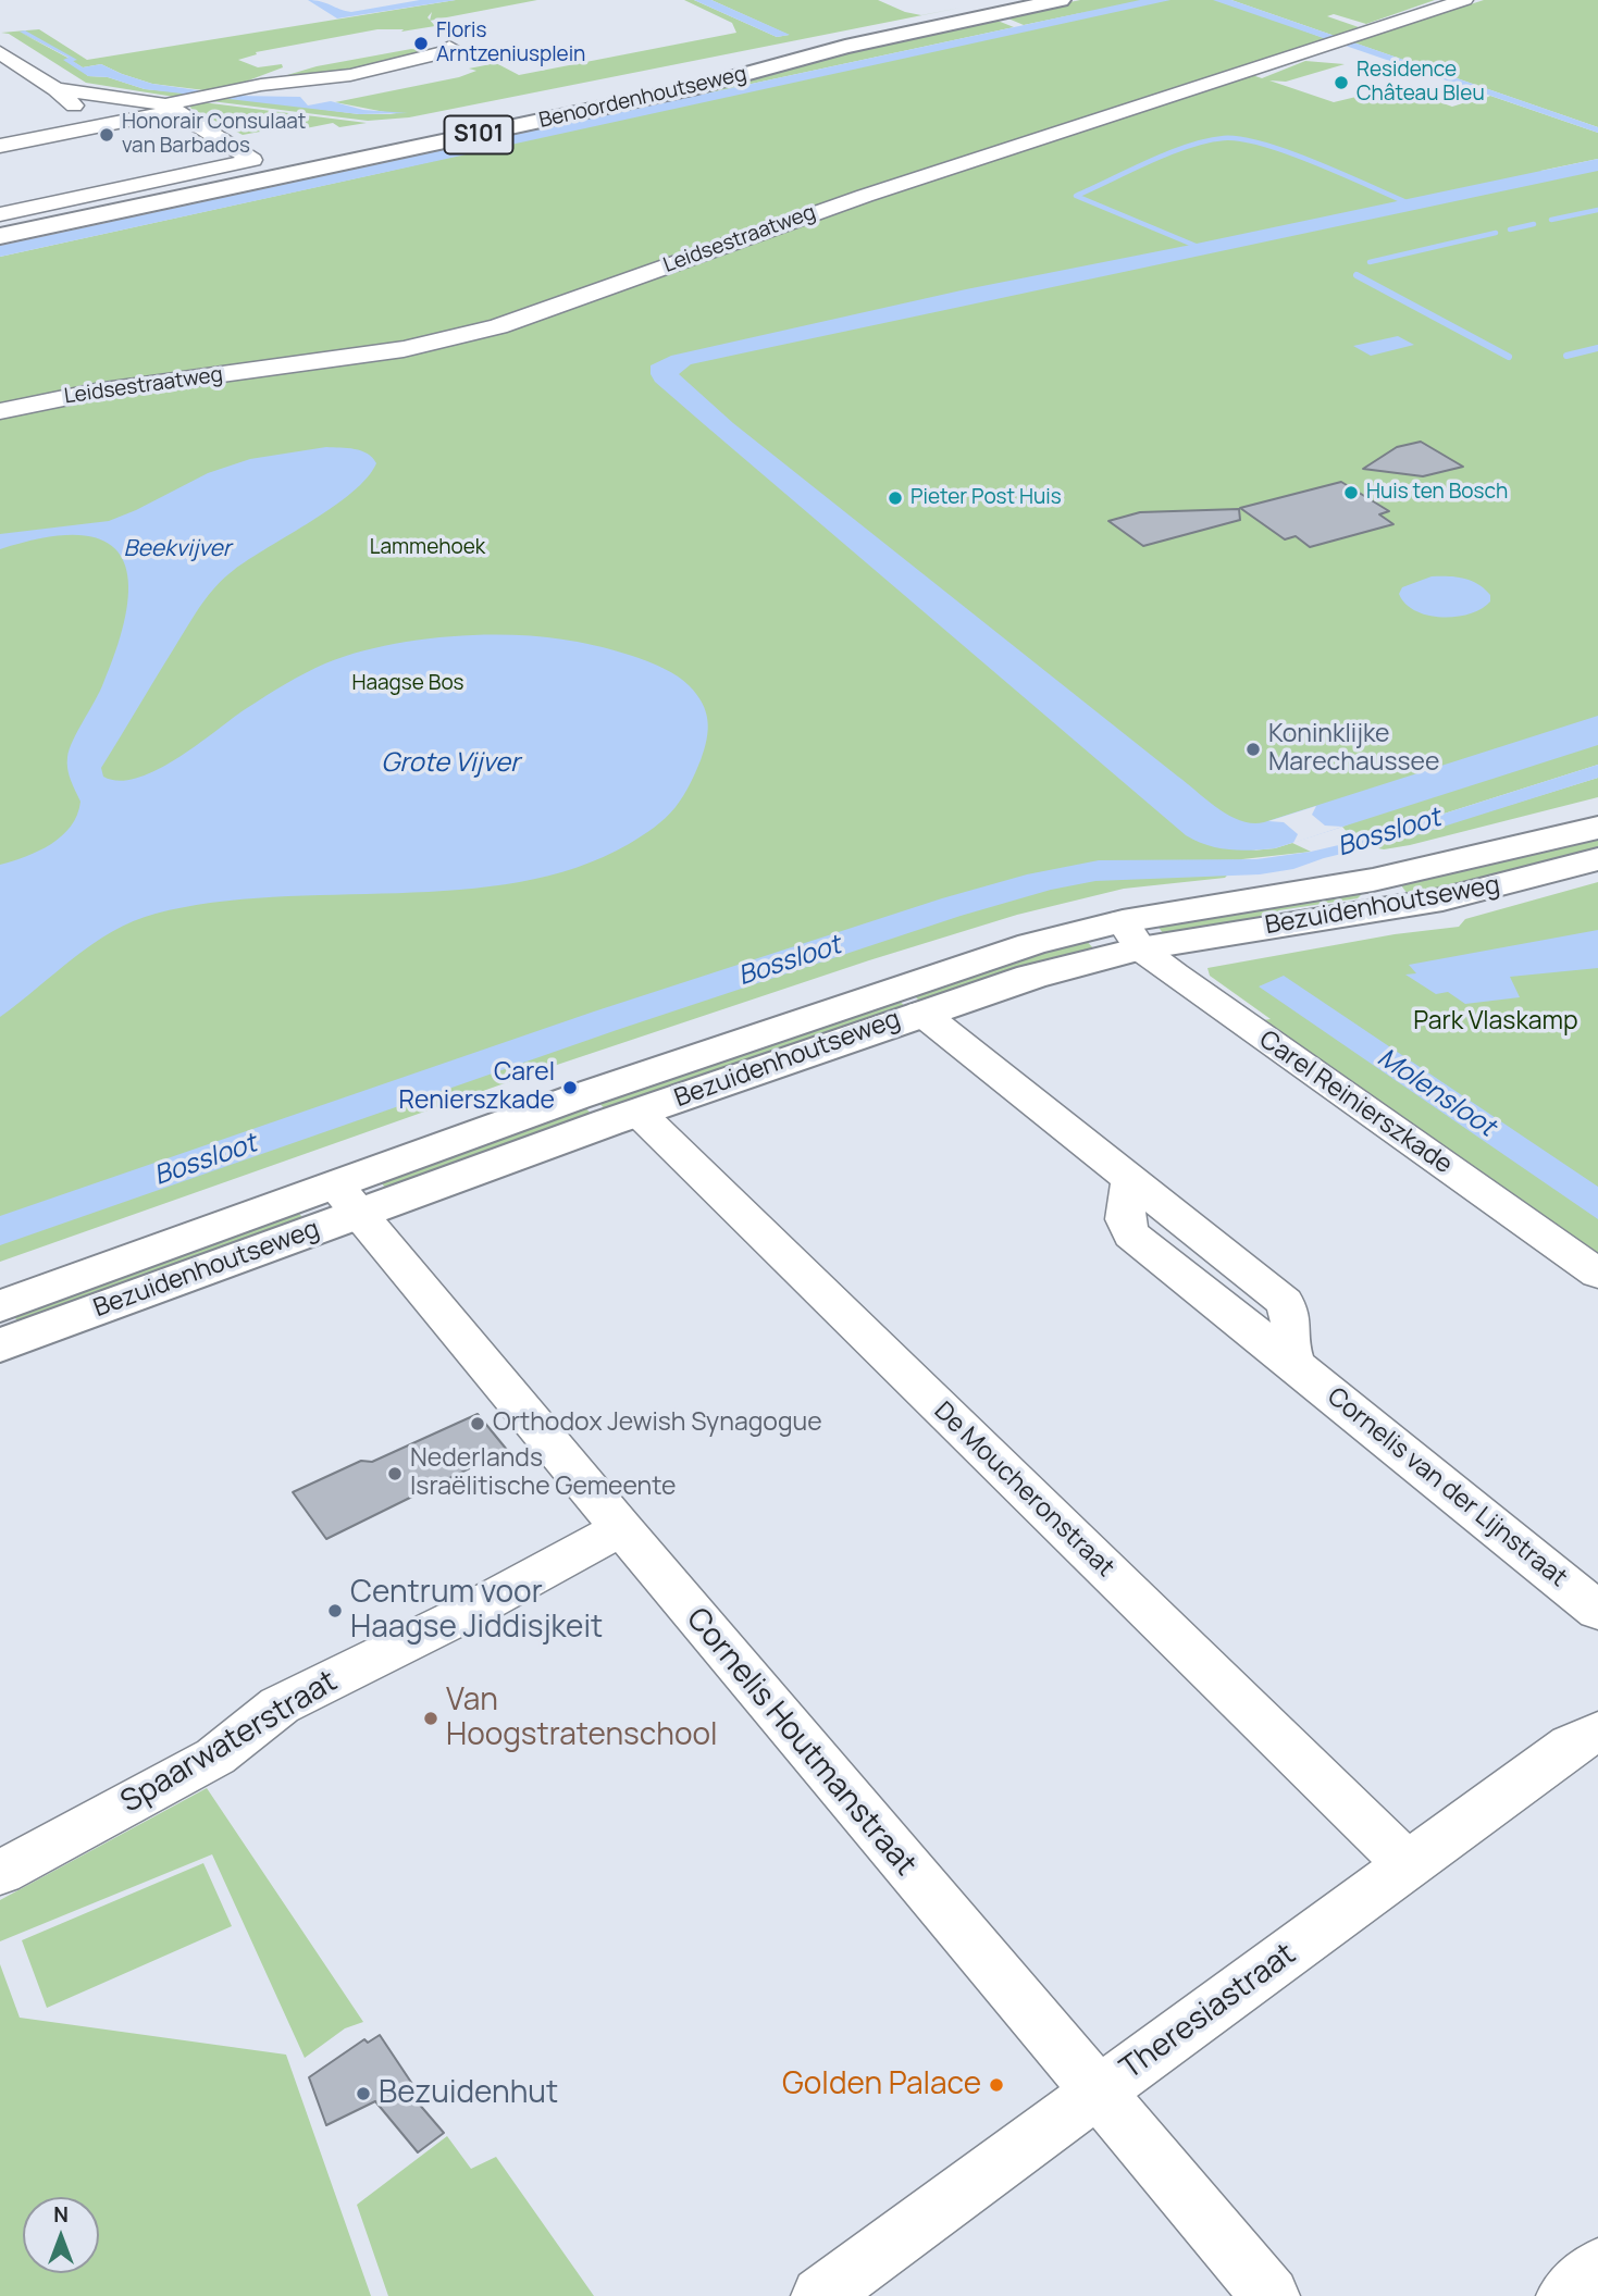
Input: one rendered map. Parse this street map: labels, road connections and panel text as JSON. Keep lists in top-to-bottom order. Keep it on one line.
{"streets":{"main road":["Benoordenhoutseweg","S101","Bezuidenhoutseweg"],"street":["Leidsestraatweg","Carel Reinierszkade","Cornelis van der Lijnstraat","De Moucheronstraat","Spaarwaterstraat","Cornelis Houtmanstraat","Theresiastraat"]},"crossings":[["Bezuidenhoutseweg","Carel Reinierszkade"],["Bezuidenhoutseweg","Cornelis van der Lijnstraat"],["Bezuidenhoutseweg","De Moucheronstraat"],["Bezuidenhoutseweg","Cornelis Houtmanstraat"],["De Moucheronstraat","Theresiastraat"],["Spaarwaterstraat","Cornelis Houtmanstraat"],["Cornelis Houtmanstraat","Theresiastraat"]],"water":["Beekvijver","Grote Vijver","Bossloot","Molensloot"],"parks":["Lammehoek","Haagse Bos","Park Vlaskamp"],"places":["Floris Arntzeniusplein","Residence Château Bleu","Honorair Consulaat van Barbados","Huis ten Bosch","Pieter Post Huis","Koninklijke Marechaussee","Carel Renierszkade","Orthodox Jewish Synagogue","Nederlands Israëlitische Gemeente","Centrum voor Haagse Jiddisjkeit","Van Hoogstratenschool","Golden Palace","Bezuidenhut"],"north":"top"}
